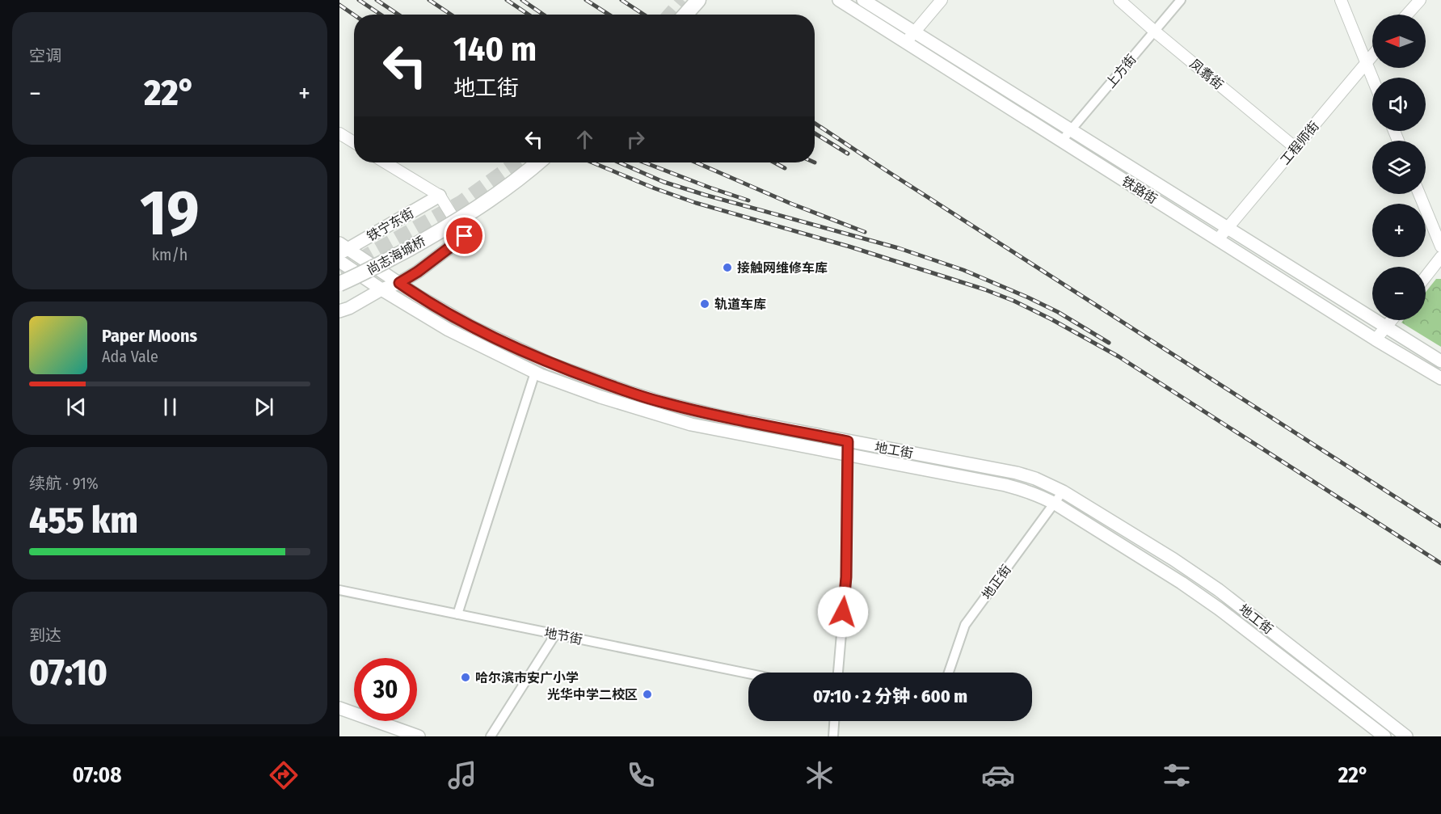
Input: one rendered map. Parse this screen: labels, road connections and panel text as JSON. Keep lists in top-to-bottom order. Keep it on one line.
{"streets":{"main road":["铁路街","铁宁东街","尚志海城桥","地工街"],"street":["上方街","凤翥街","工程师街","地正街","地节街"]},"crossings":[["上方街","凤翥街"],["上方街","铁路街"],["凤翥街","工程师街"],["工程师街","铁路街"],["铁宁东街","地工街"],["地工街","地正街"]],"places":["接触网维修车库","轨道车库","哈尔滨市安广小学","光华中学二校区"],"north":"left","page":{"tile":["空调",["19","km/h"],["续航 · 91%","455 km"],["到达","07:10"]],"map_buttons":["+","−"],"turn":["140 m","地工街"],"heat":["−","22°","+"],"song":["Paper Moons","Ada Vale"],"limit":"30","trip":"07:10 · 2 分钟 · 600 m","tabs":["07:08","22°"]}}
